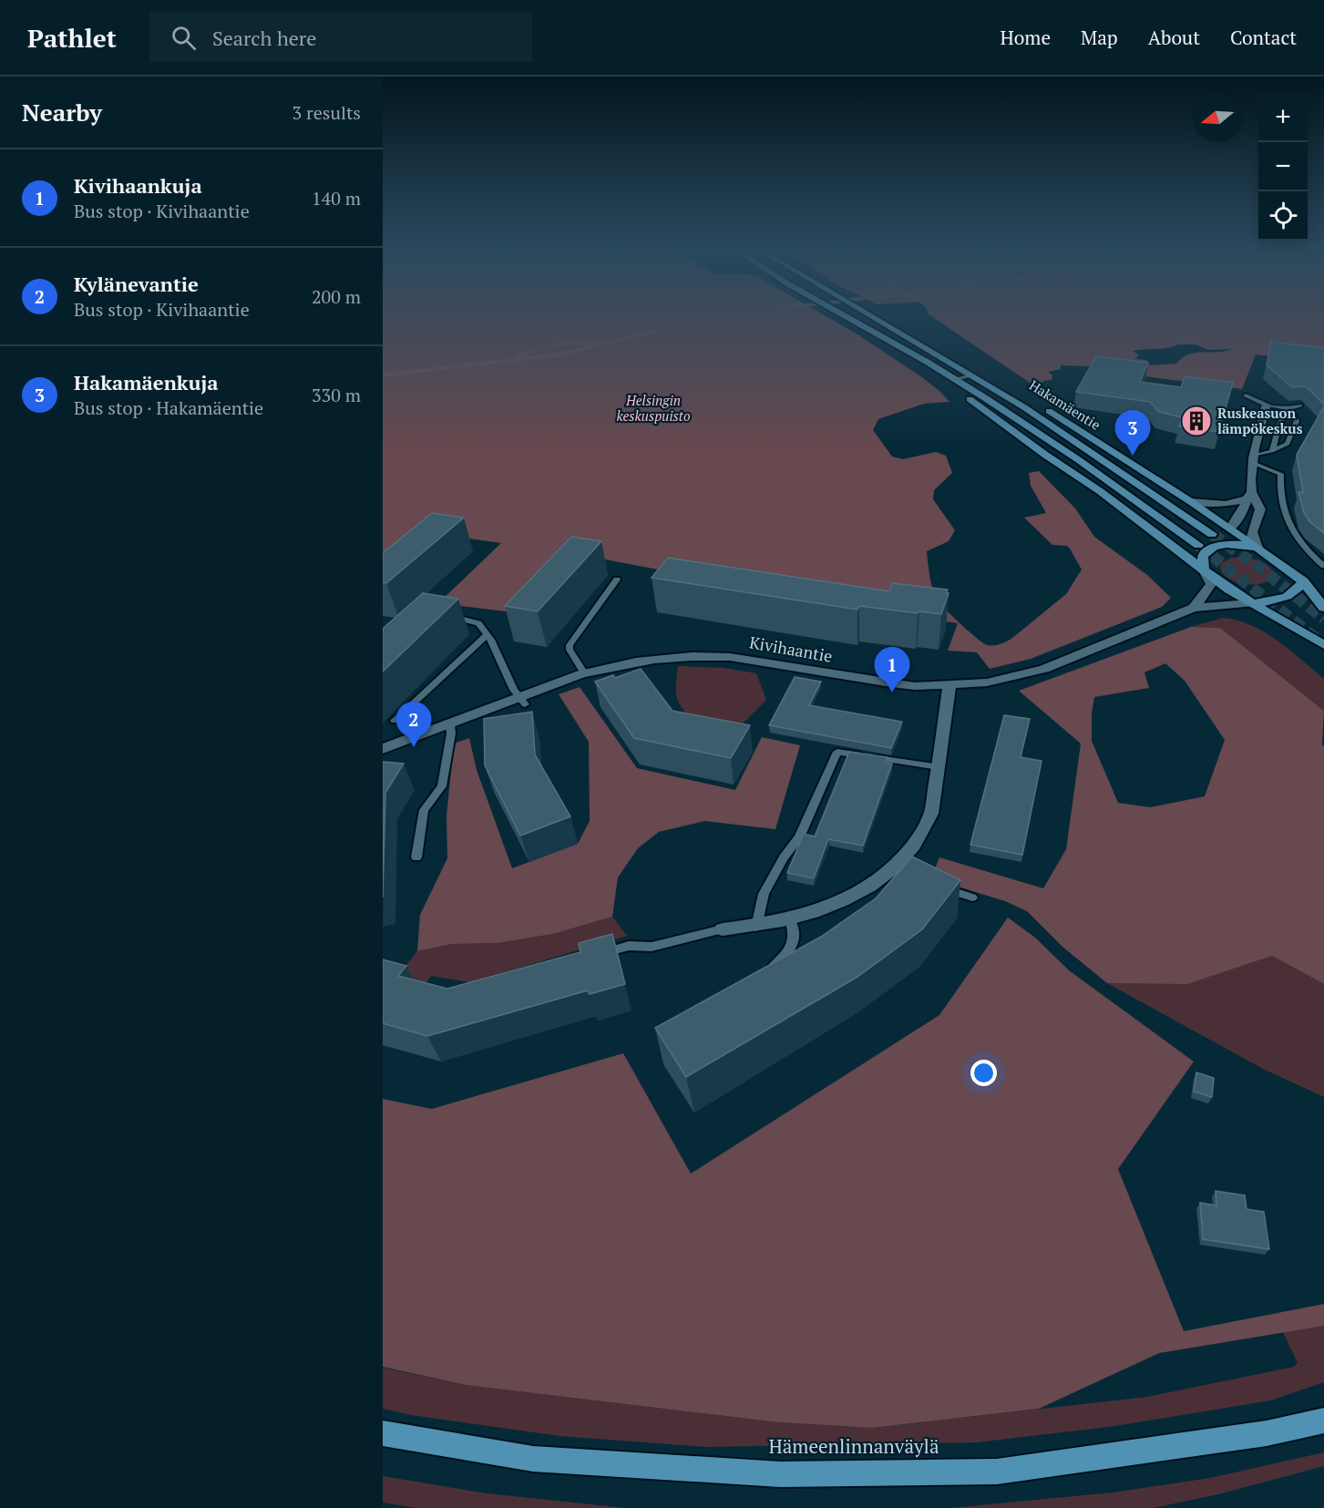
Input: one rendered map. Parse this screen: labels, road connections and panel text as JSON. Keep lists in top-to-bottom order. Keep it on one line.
{"streets":{"highway":["Hämeenlinnanväylä"],"main road":["Hakamäentie"],"street":["Kivihaantie"]},"parks":["Helsingin keskuspuisto"],"places":{"building":["Ruskeasuon lämpökeskus"]},"north":"left","page":{"header":"Pathlet","search":"Search here","nav":["Home","Map","About","Contact"],"heading":["Nearby","3 results"],"map_buttons":["+","−"],"list":[{"mark":"1","name":"Kivihaankuja","note":"Bus stop · Kivihaantie","value":"140 m"},{"mark":"2","name":"Kylänevantie","note":"Bus stop · Kivihaantie","value":"200 m"},{"mark":"3","name":"Hakamäenkuja","note":"Bus stop · Hakamäentie","value":"330 m"}],"pins":["3","1","2"]}}
